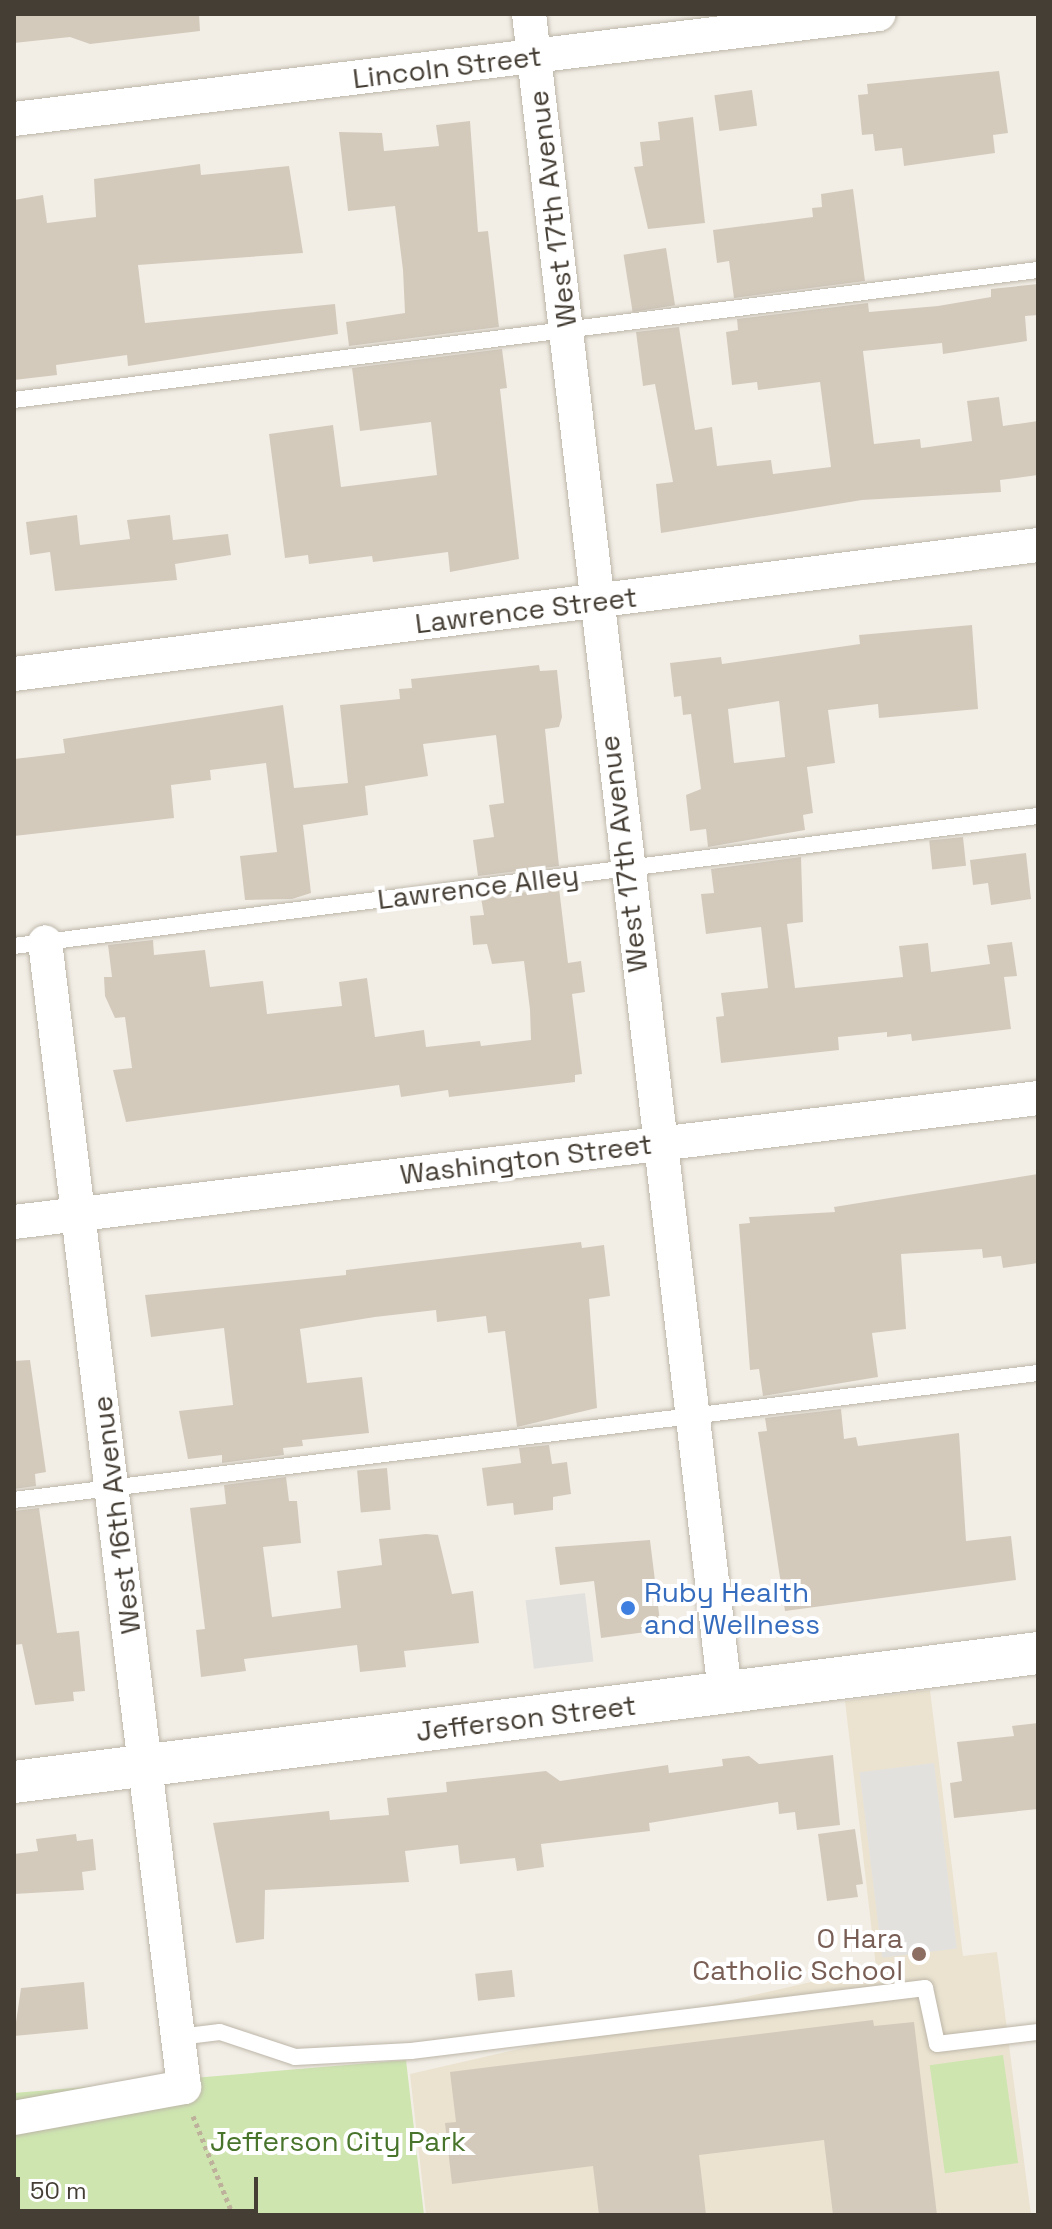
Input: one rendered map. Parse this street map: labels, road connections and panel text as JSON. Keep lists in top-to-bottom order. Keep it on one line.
{"streets":{"street":["Lincoln Street","West 17th Avenue","Lawrence Street","Washington Street","West 16th Avenue","Jefferson Street"],"lane":["Lawrence Alley"]},"crossings":[["Lincoln Street","West 17th Avenue"],["West 17th Avenue","Lawrence Street"],["West 17th Avenue","Lawrence Alley"],["West 17th Avenue","Washington Street"],["West 17th Avenue","Jefferson Street"],["Lawrence Alley","West 16th Avenue"],["Washington Street","West 16th Avenue"],["West 16th Avenue","Jefferson Street"]],"parks":["Jefferson City Park"],"places":["Ruby Health and Wellness","O Hara Catholic School"],"scale_bar":"50 m"}
